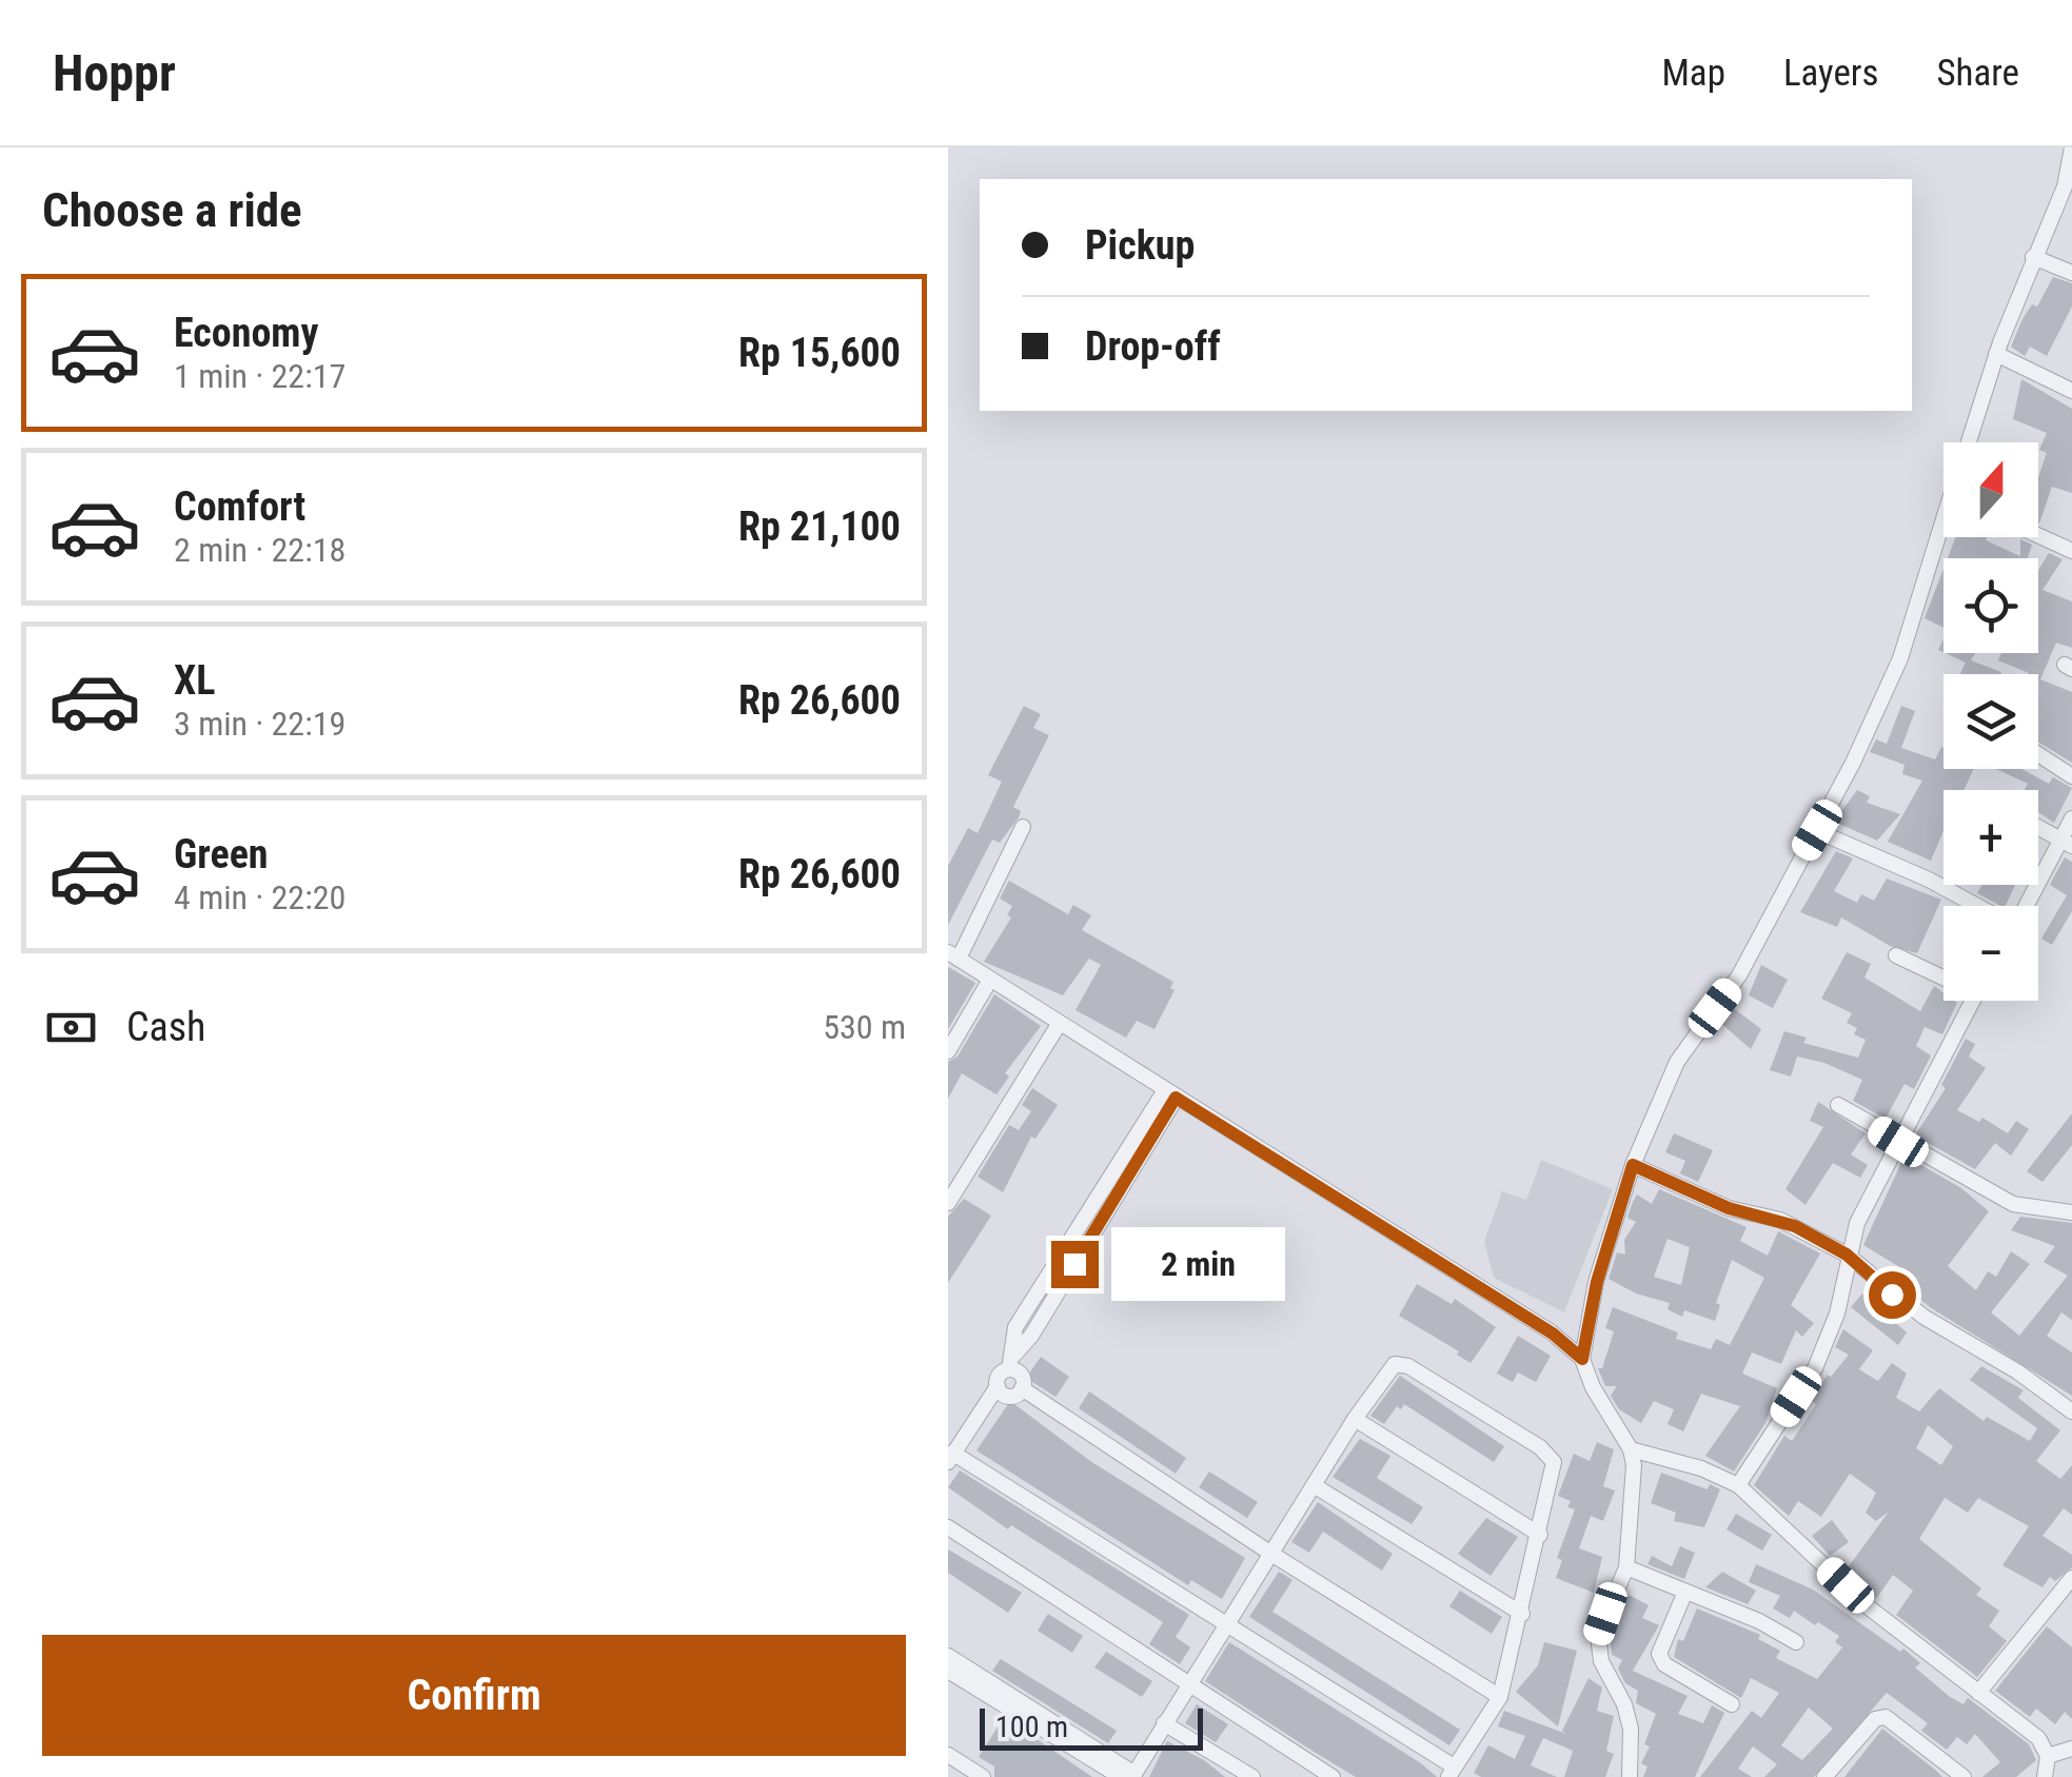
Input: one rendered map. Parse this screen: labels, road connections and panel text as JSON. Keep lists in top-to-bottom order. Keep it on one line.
{"scale_bar":"100 m","north":"top","page":{"header":"Hoppr","nav":["Map","Layers","Share"],"heading":"Choose a ride","banner":["Pickup","Drop-off"],"list":[{"name":"Economy","note":"1 min · 22:17","value":"Rp 15,600"},{"name":"Comfort","note":"2 min · 22:18","value":"Rp 21,100"},{"name":"XL","note":"3 min · 22:19","value":"Rp 26,600"},{"name":"Green","note":"4 min · 22:20","value":"Rp 26,600"}],"map_buttons":["+","−"],"pay":["Cash","530 m"],"bubble":"2 min","buttons":"Confirm","scale":"100 m"}}
